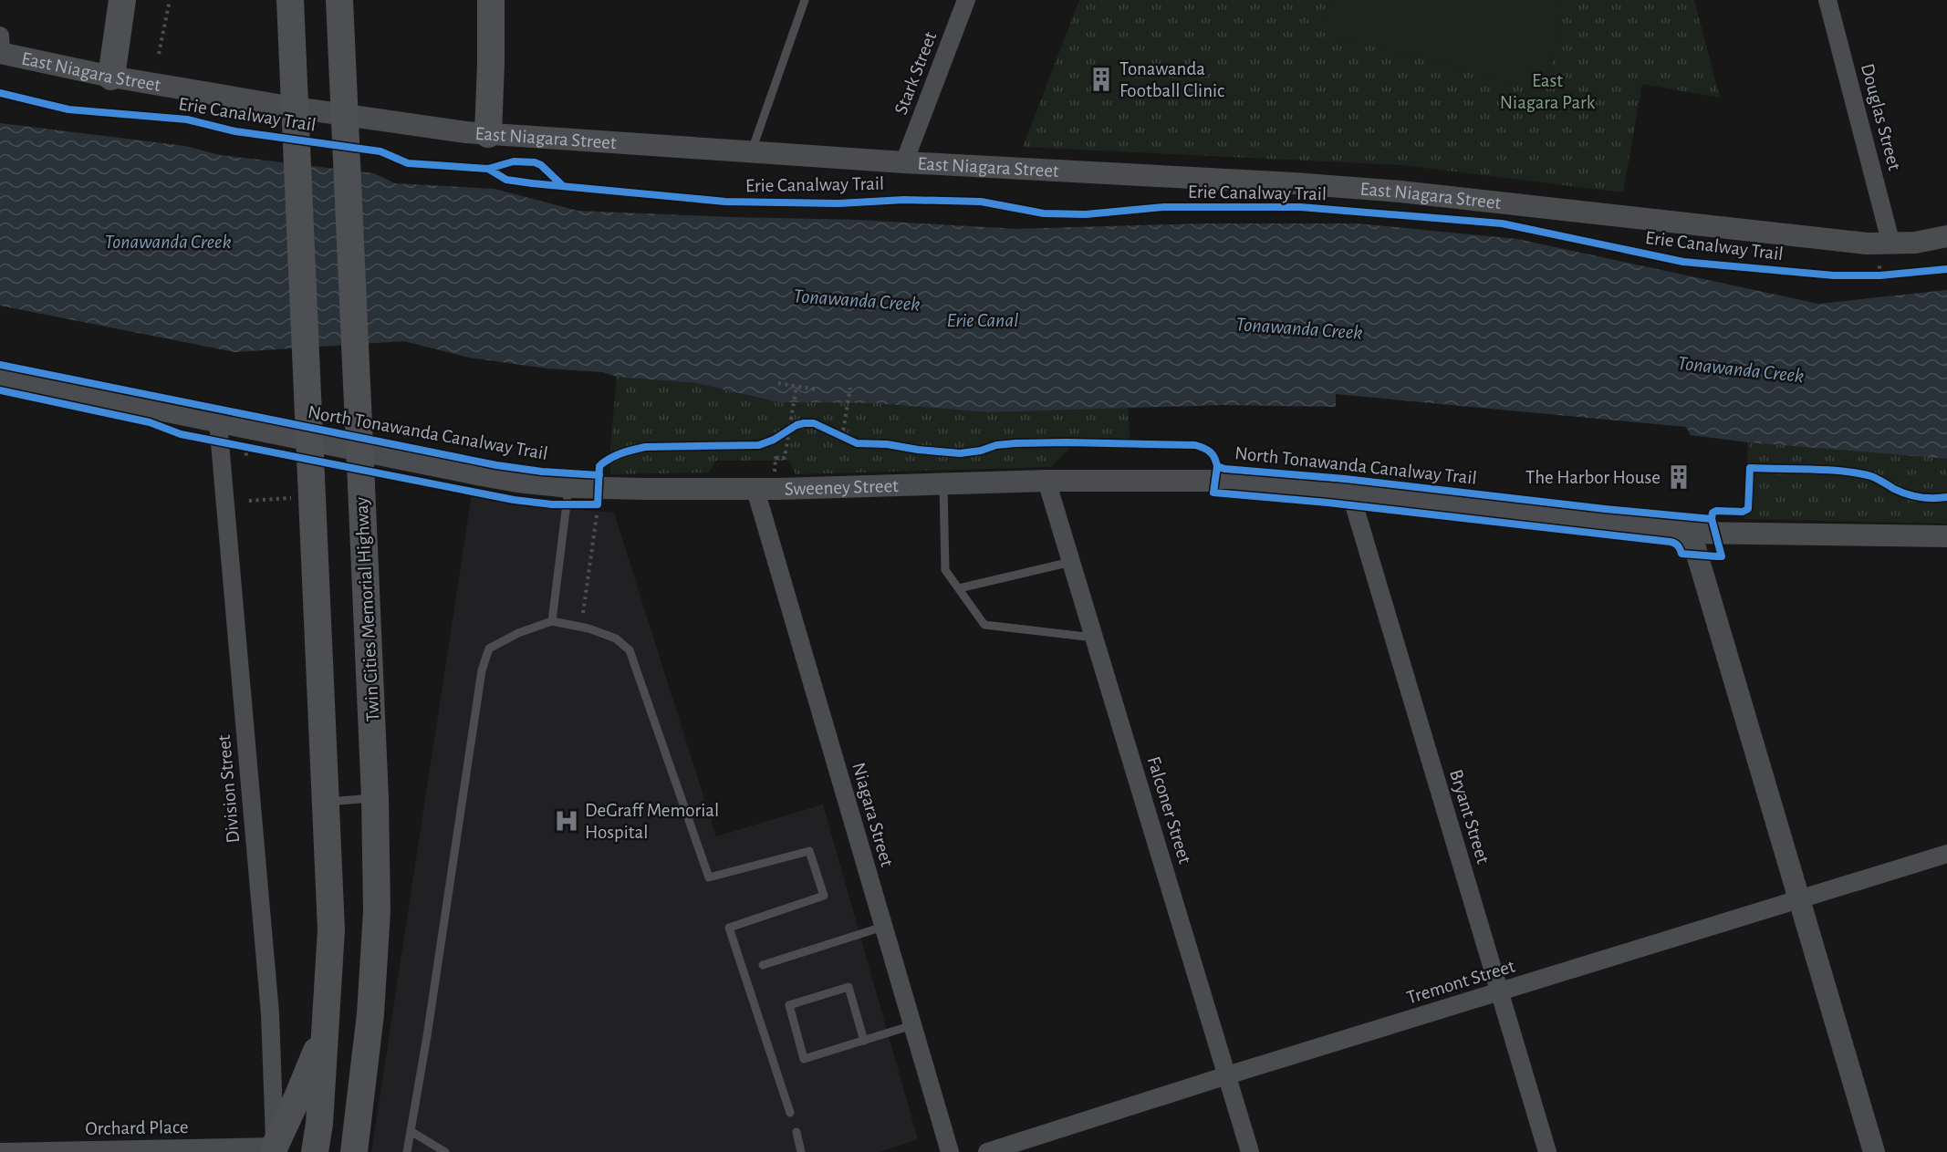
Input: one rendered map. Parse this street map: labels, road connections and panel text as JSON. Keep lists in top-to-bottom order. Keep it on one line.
{"streets":{"main road":["Twin Cities Memorial Highway"],"street":["East Niagara Street","Stark Street","Douglas Street","Sweeney Street","Division Street","Falconer Street","Niagara Street","Bryant Street","Tremont Street","Orchard Place"],"cycle path":["Erie Canalway Trail","North Tonawanda Canalway Trail"]},"crossings":[["East Niagara Street","Stark Street"],["East Niagara Street","Douglas Street"],["Sweeney Street","Division Street"],["Sweeney Street","Falconer Street"],["Sweeney Street","Niagara Street"],["Sweeney Street","Bryant Street"],["Division Street","Orchard Place"],["Falconer Street","Tremont Street"],["Bryant Street","Tremont Street"]],"water":["Tonawanda Creek","Erie Canal"],"parks":["East Niagara Park"],"places":{"building":["Tonawanda Football Clinic","The Harbor House"],"hospital":["DeGraff Memorial Hospital"]}}
